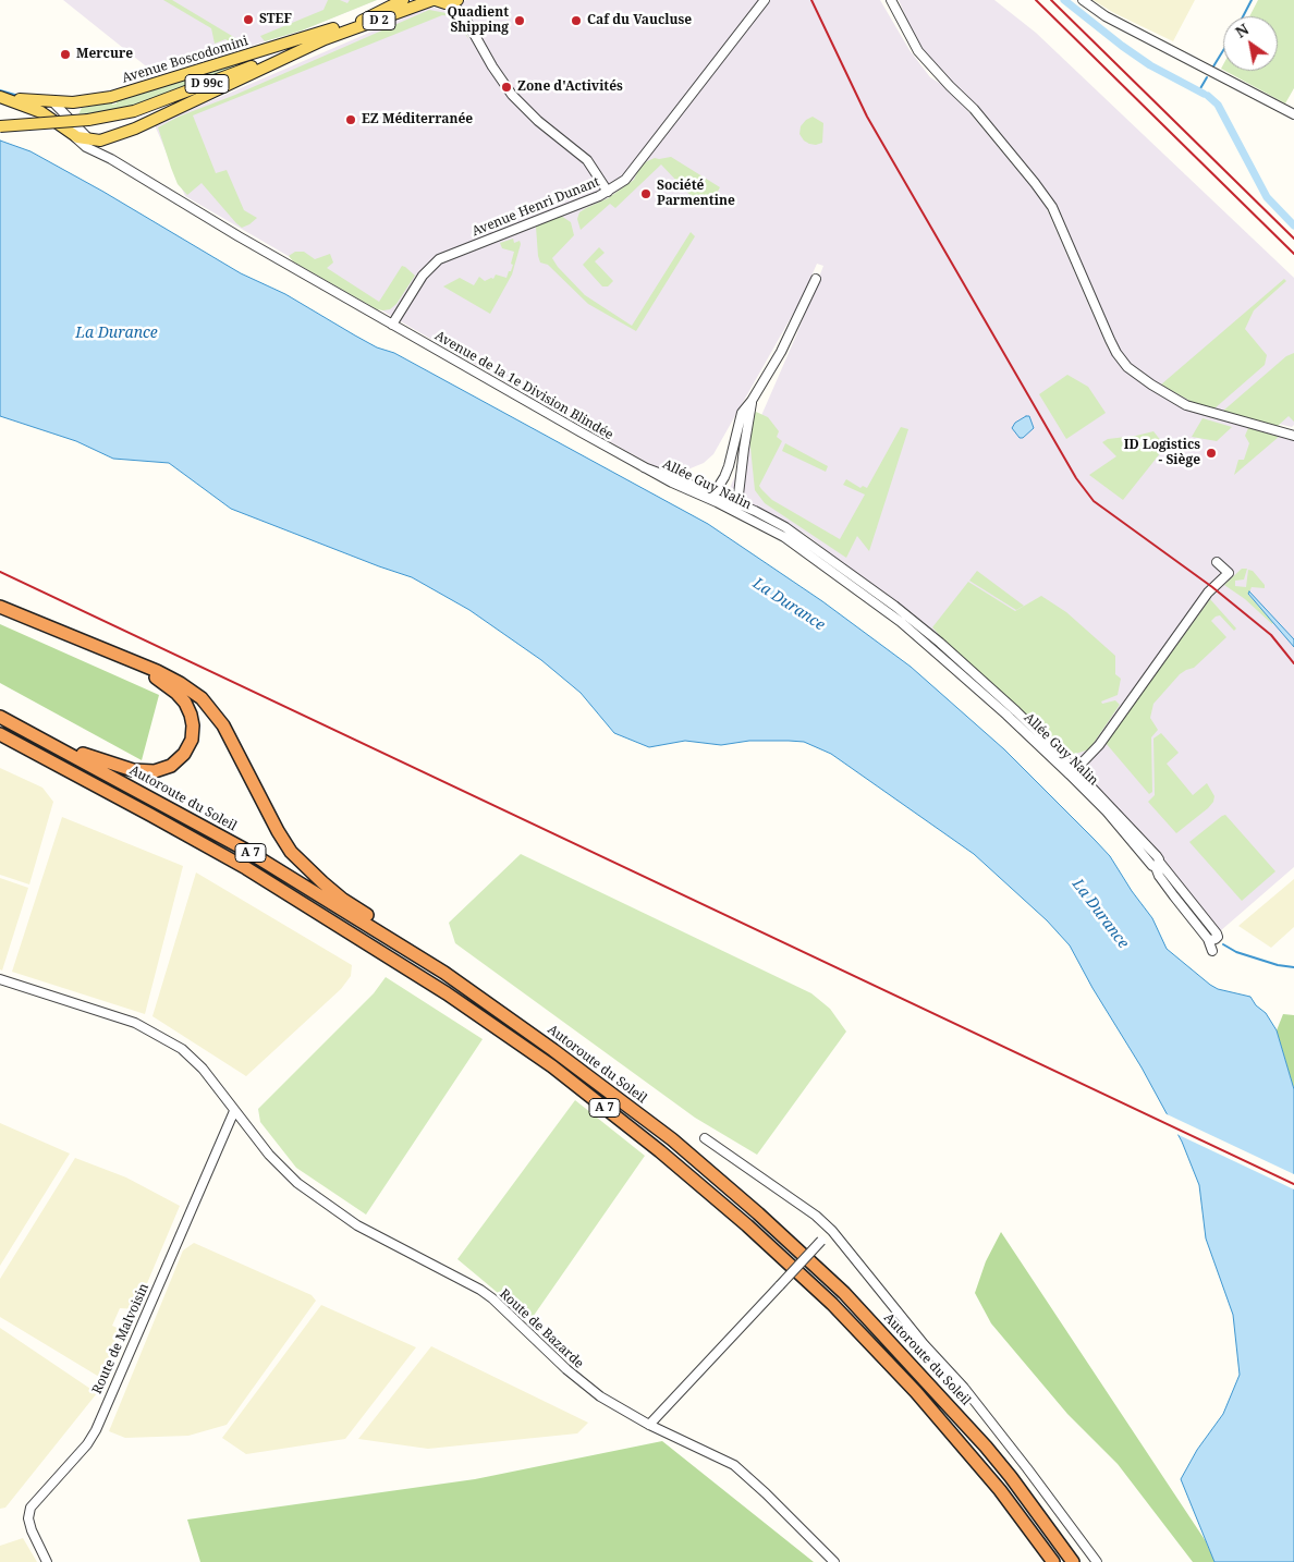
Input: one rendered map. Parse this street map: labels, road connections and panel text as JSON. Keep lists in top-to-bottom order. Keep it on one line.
{"streets":{"highway":["Autoroute du Soleil","A 7"],"main road":["D 2","Avenue Boscodomini","D 99c"],"street":["Avenue Henri Dunant","Avenue de la 1e Division Blindée","Allée Guy Nalin","Route de Bazarde","Route de Malvoisin"]},"crossings":[["Avenue Boscodomini","D 99c"],["Avenue Henri Dunant","Avenue de la 1e Division Blindée"],["Avenue de la 1e Division Blindée","Allée Guy Nalin"],["Route de Bazarde","Route de Malvoisin"]],"water":["La Durance"],"places":["STEF","Quadient Shipping","Caf du Vaucluse","Mercure","Zone d'Activités","EZ Méditerranée","Société Parmentine","ID Logistics - Siège"],"north":"top left"}
